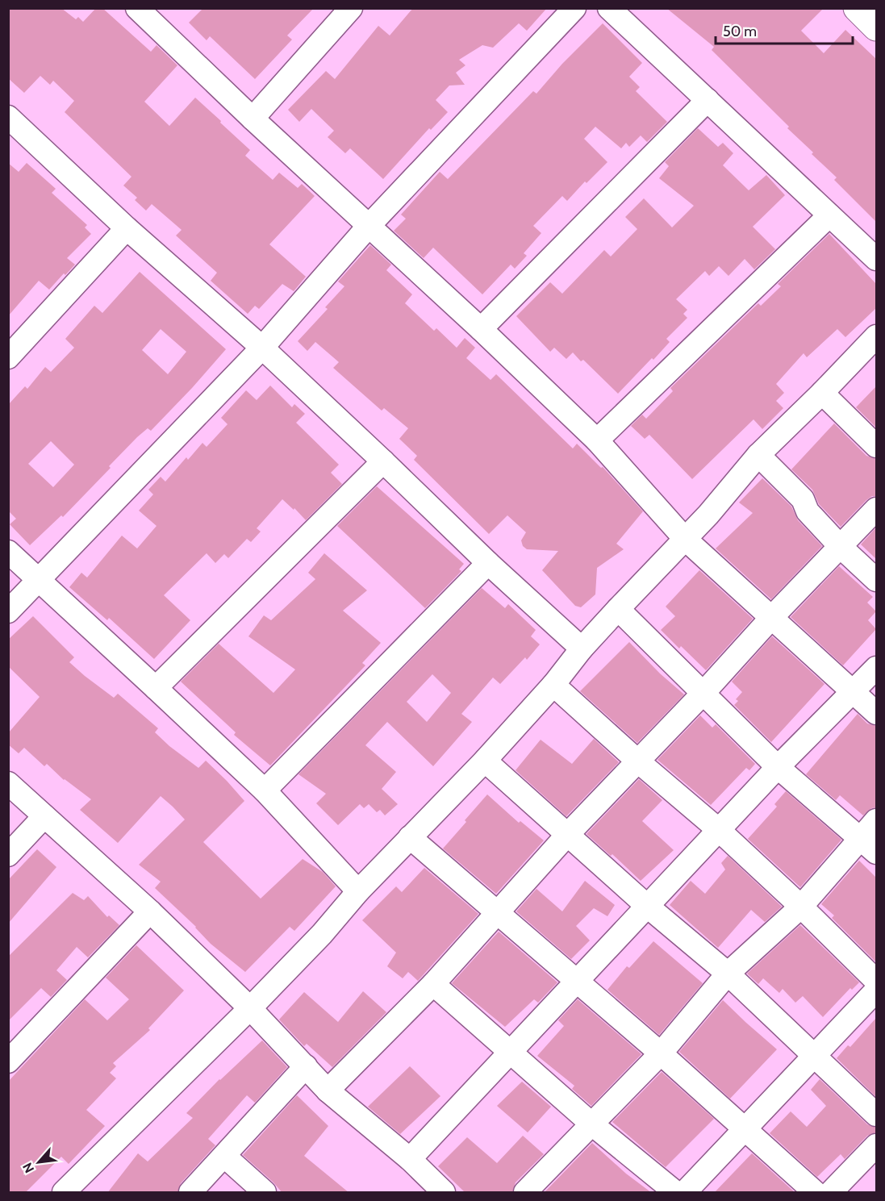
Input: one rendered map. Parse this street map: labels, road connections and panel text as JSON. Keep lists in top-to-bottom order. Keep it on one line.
{"scale_bar":"50 m","north":"bottom left"}
